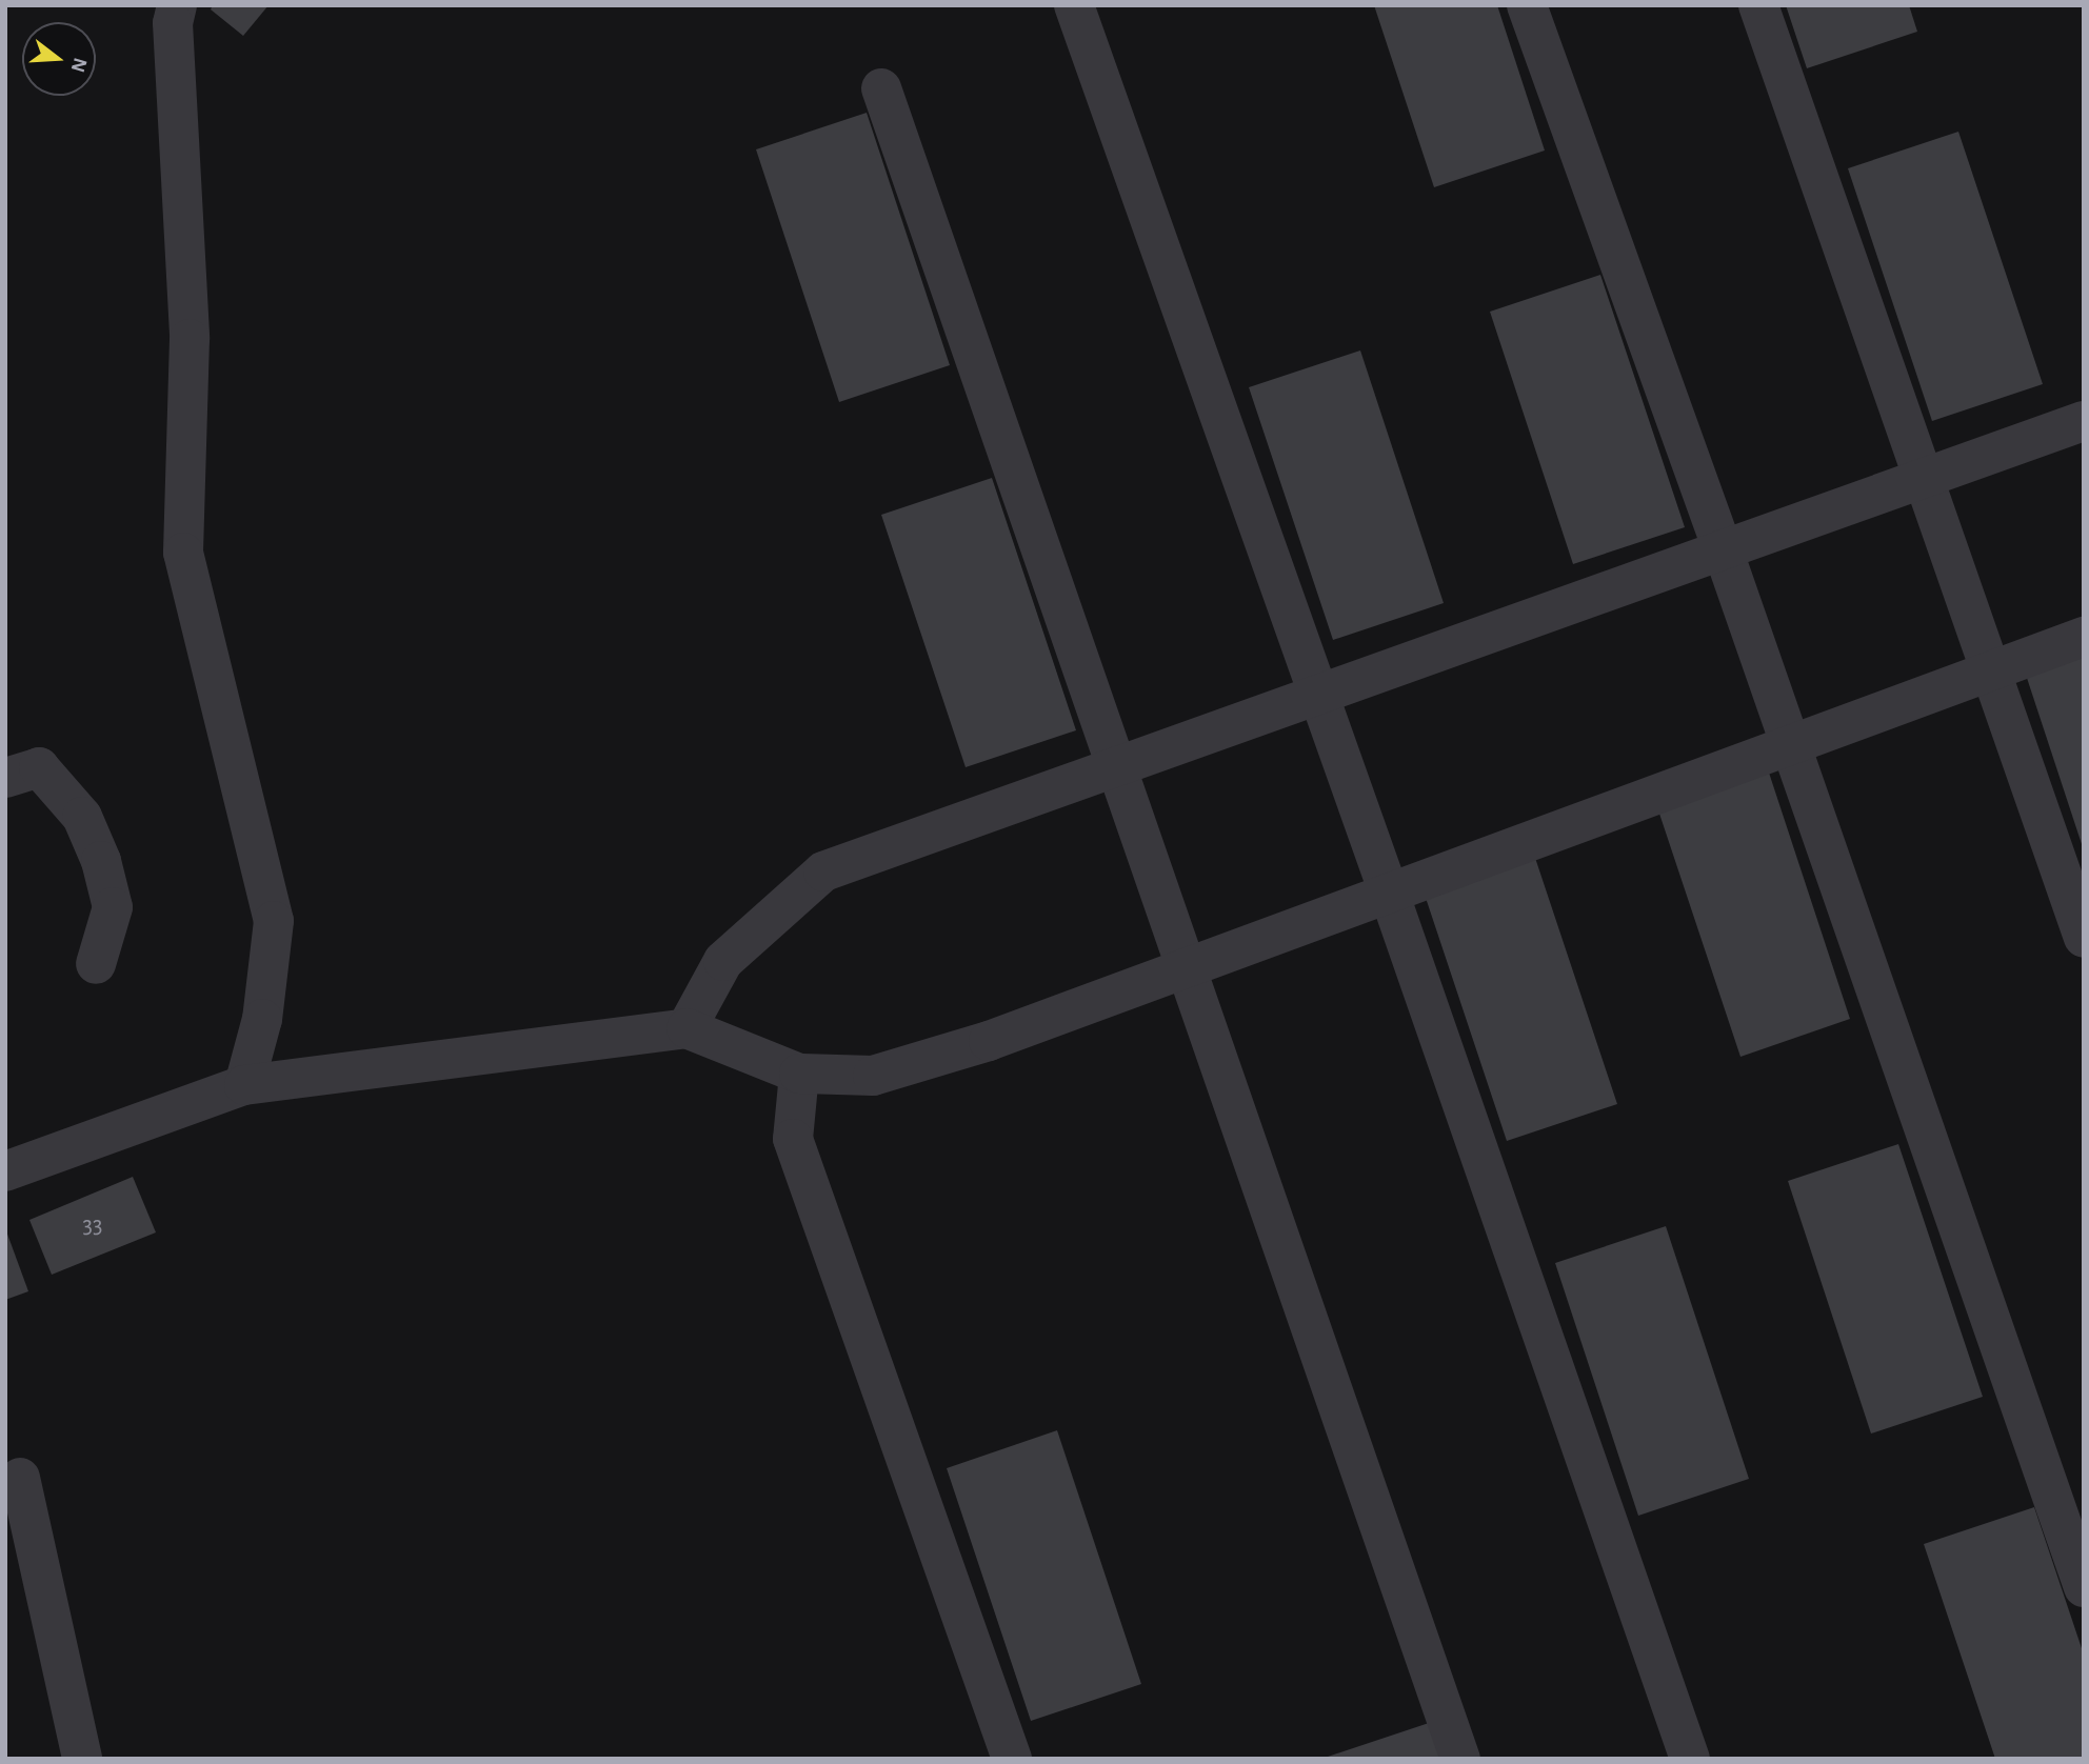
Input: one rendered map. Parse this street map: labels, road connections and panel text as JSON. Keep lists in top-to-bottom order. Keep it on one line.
{"house_numbers":["33"],"north":"right"}
